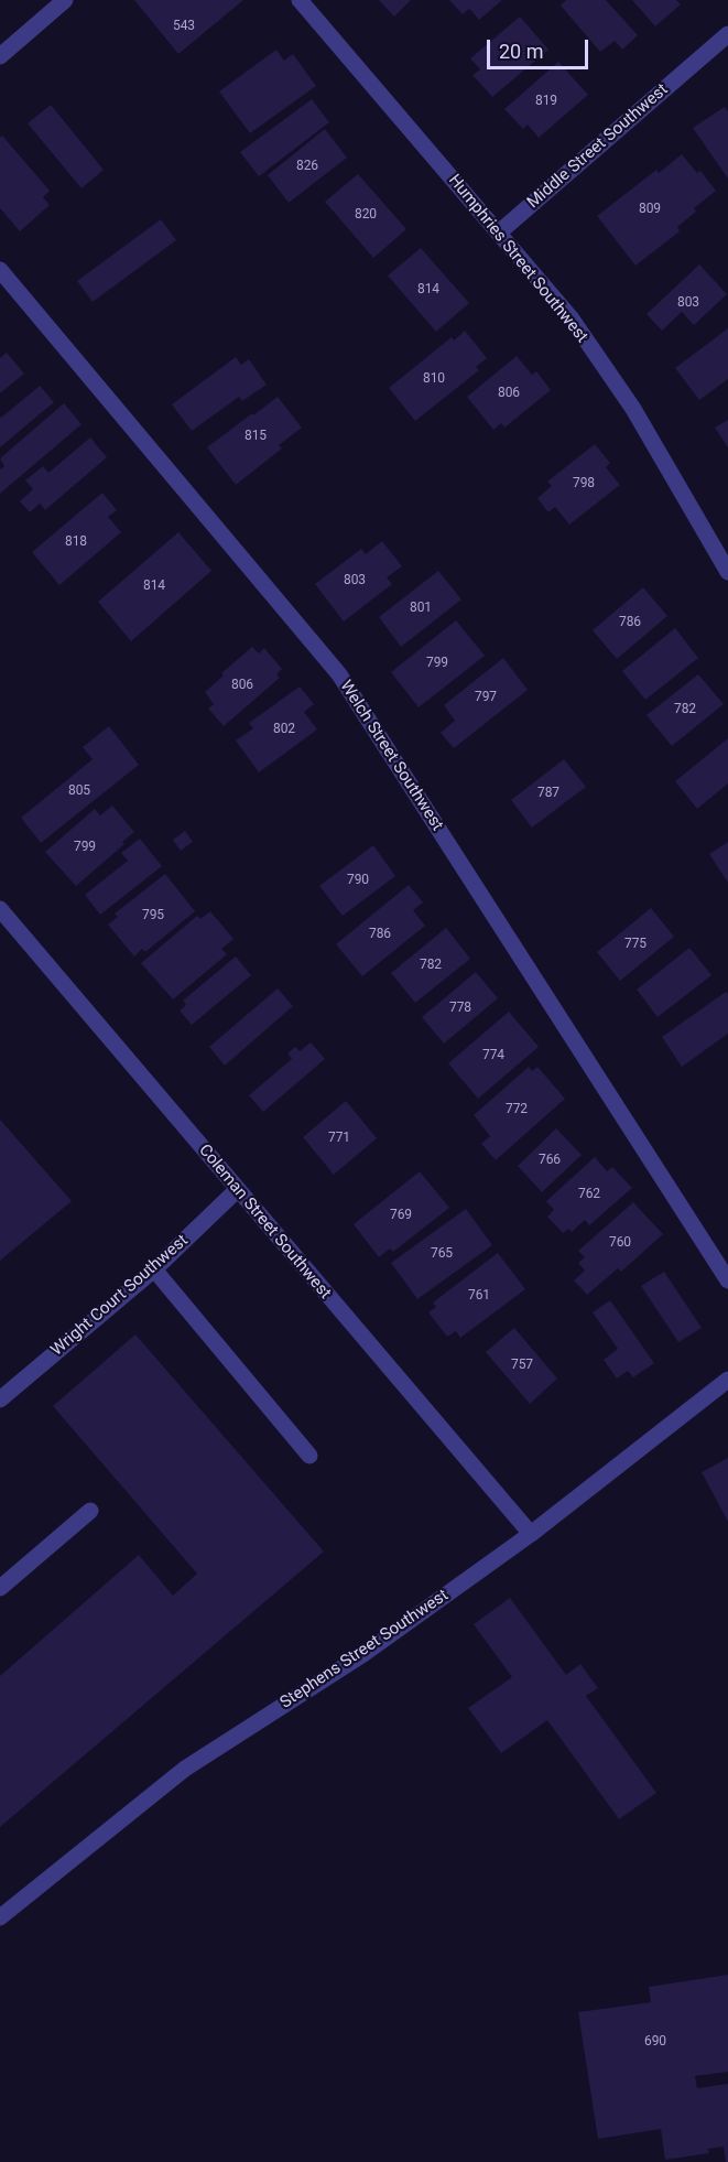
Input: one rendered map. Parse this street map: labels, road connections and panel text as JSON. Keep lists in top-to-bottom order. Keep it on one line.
{"streets":{"street":["Middle Street Southwest","Humphries Street Southwest","Welch Street Southwest","Coleman Street Southwest","Wright Court Southwest","Stephens Street Southwest"]},"crossings":[["Middle Street Southwest","Humphries Street Southwest"],["Coleman Street Southwest","Wright Court Southwest"],["Coleman Street Southwest","Stephens Street Southwest"]],"house_numbers":["543","819","826","809","820","814","803","810","806","815","798","818","803","814","801","786","799","806","797","782","802","805","787","799","790","795","786","775","782","778","774","772","771","766","762","769","760","765","761","757","690"],"scale_bar":"20 m"}
